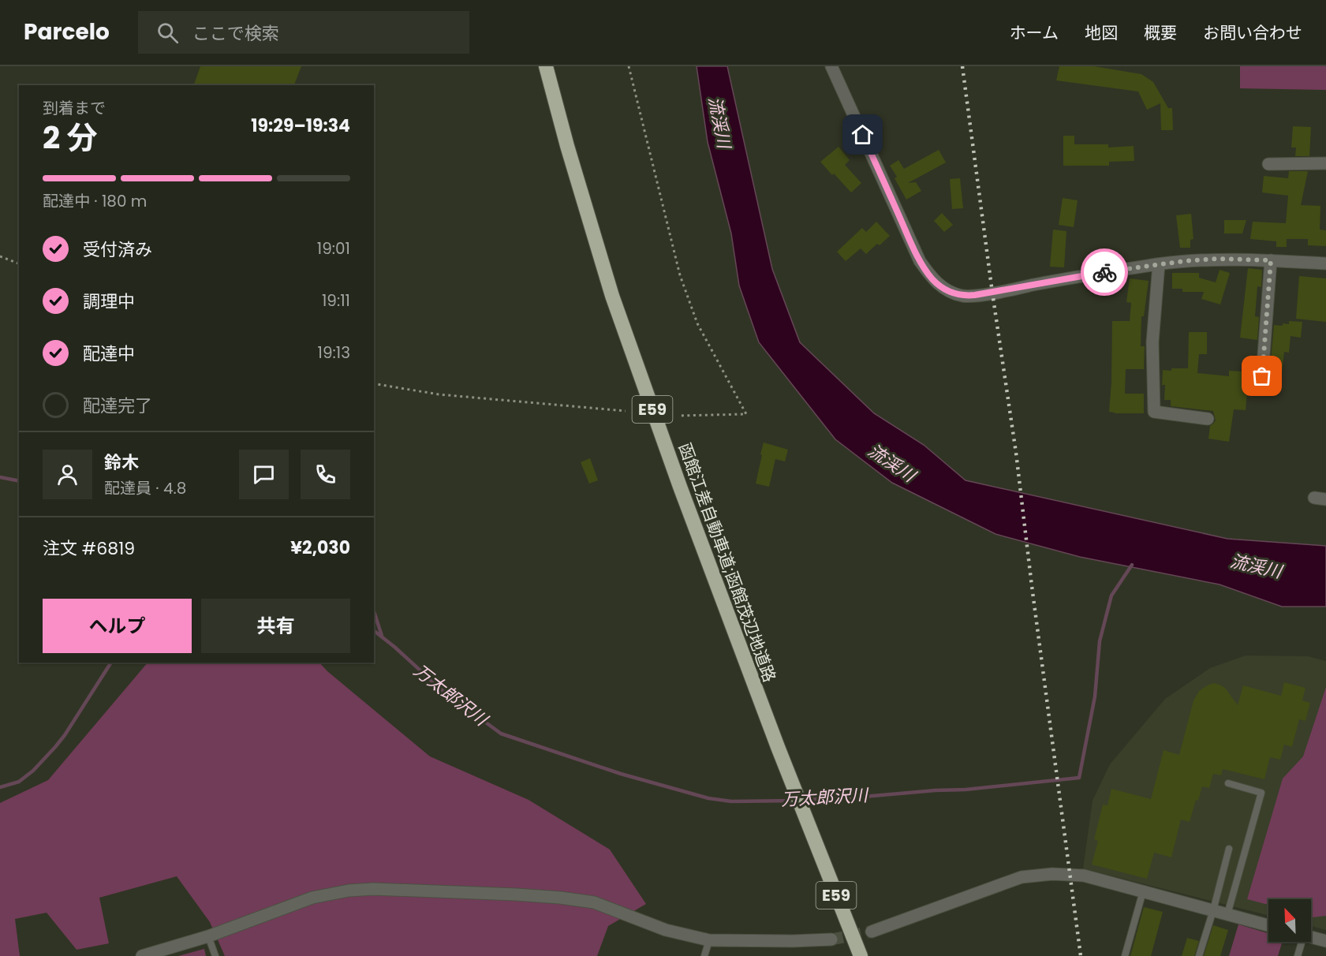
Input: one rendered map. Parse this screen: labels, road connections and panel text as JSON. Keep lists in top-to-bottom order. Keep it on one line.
{"streets":{"highway":["E59","函館江差自動車道;函館茂辺地道路"]},"water":["流渓川","万太郎沢川"],"north":"top left","page":{"header":"Parcelo","search":"ここで検索","nav":["ホーム","地図","概要","お問い合わせ"],"heading":["2 分","到着まで","19:29–19:34"],"panel":["鈴木","配達員 · 4.8","注文 #6819","¥2,030"],"bar":"配達中 · 180 m","list":[["受付済み","19:01"],["調理中","19:11"],["配達中","19:13"],"配達完了"],"buttons":["ヘルプ","共有"]}}
